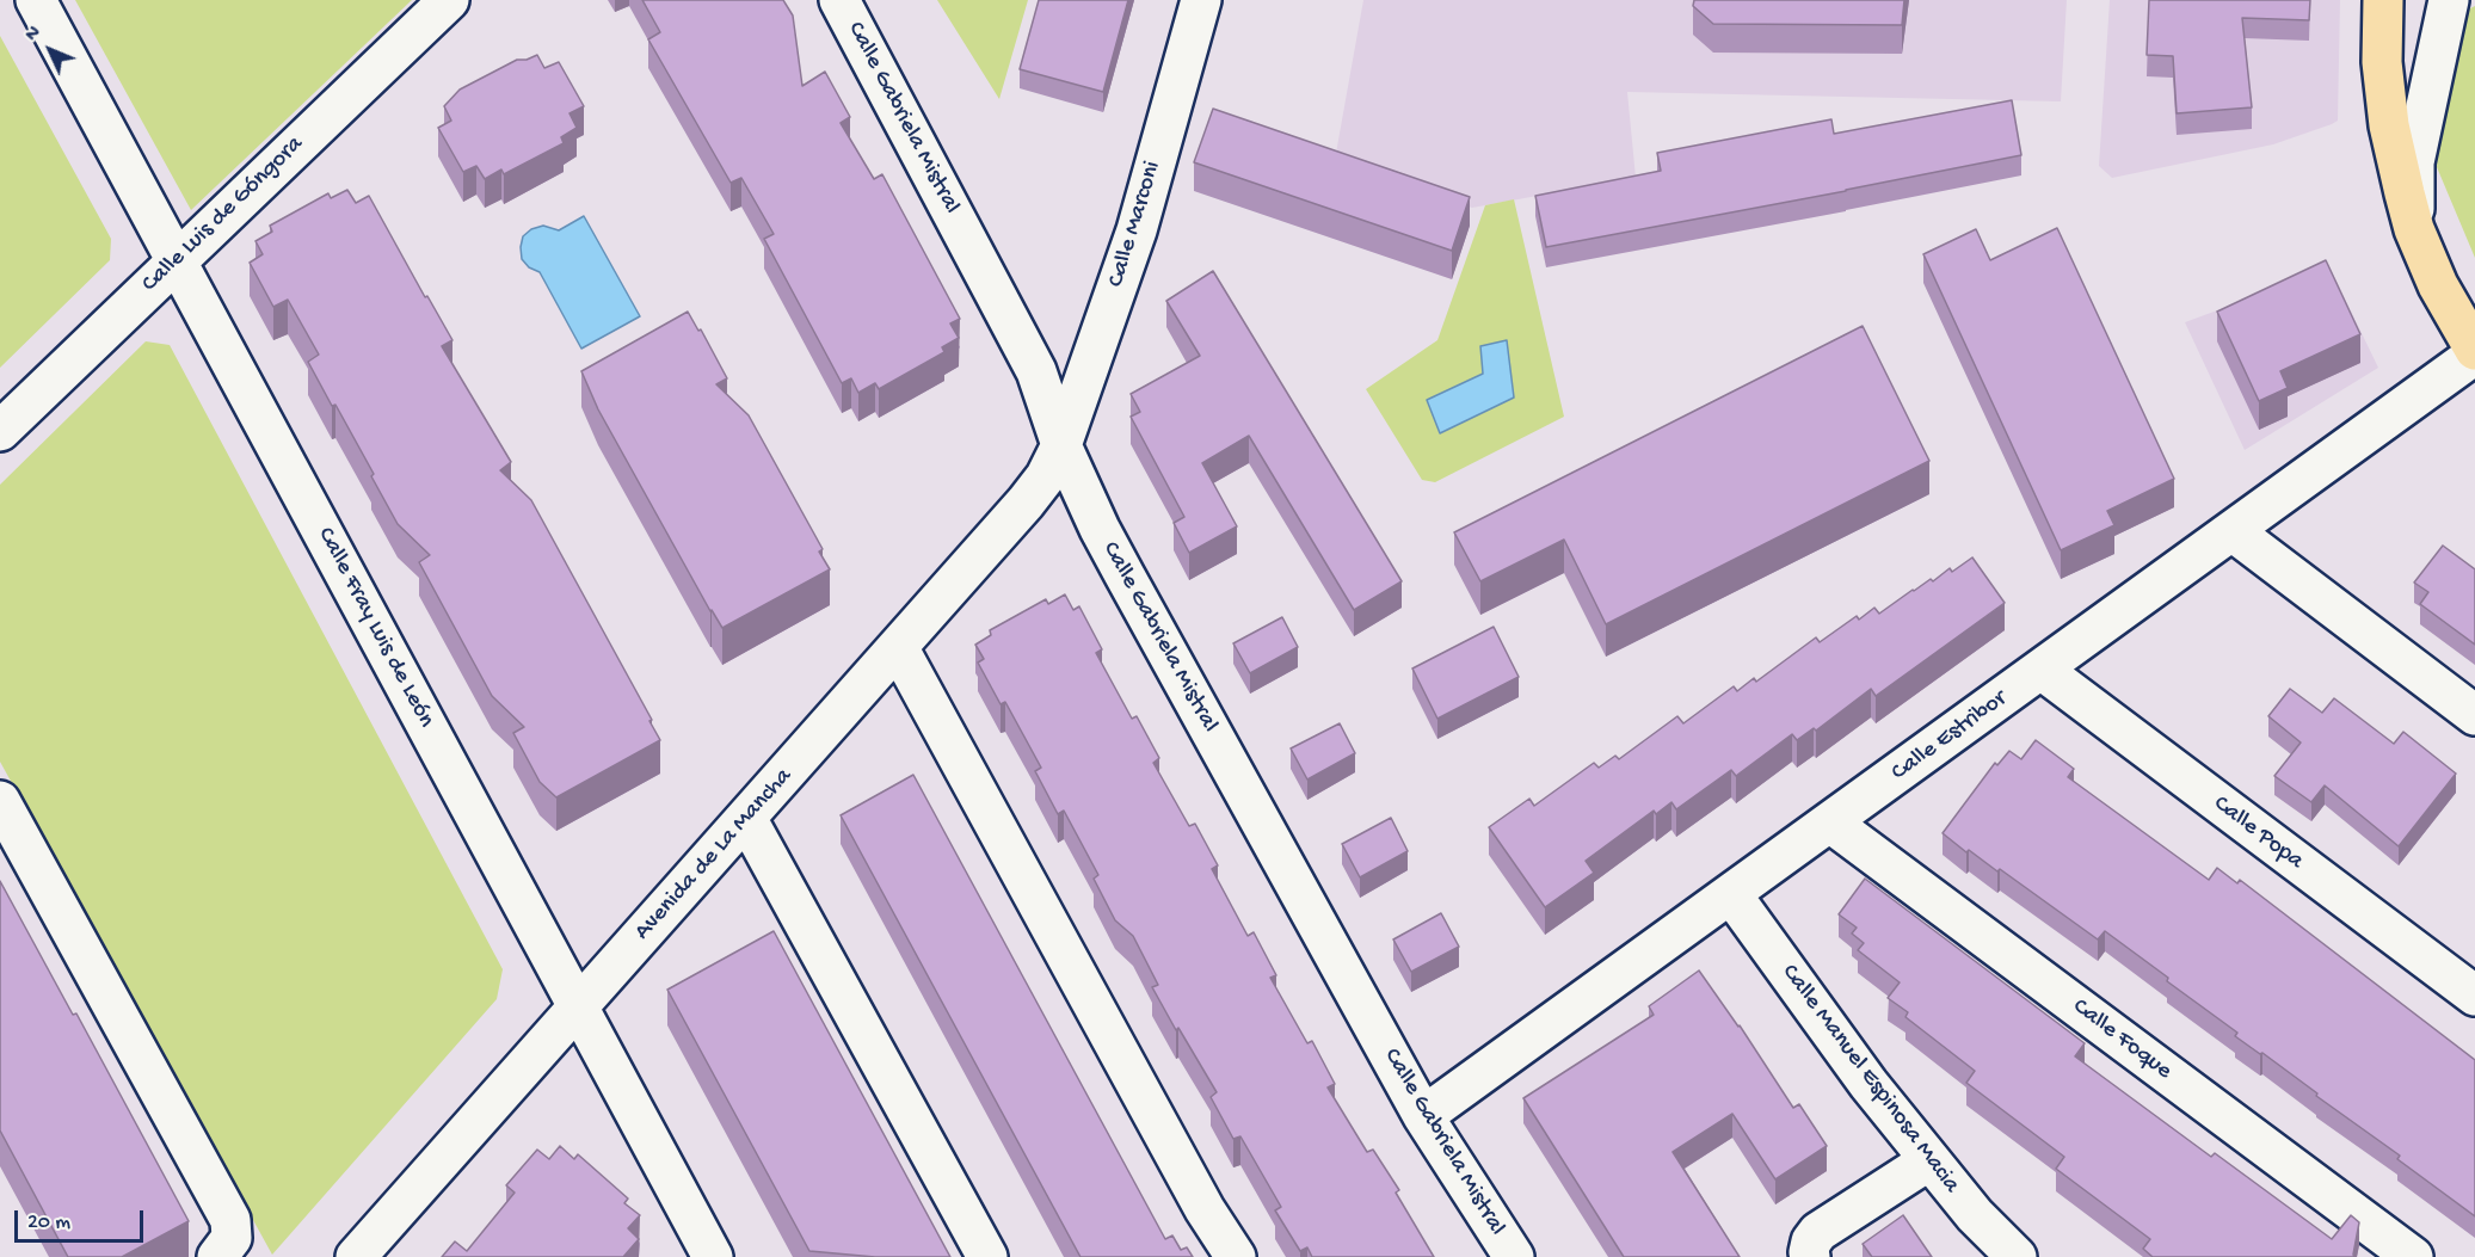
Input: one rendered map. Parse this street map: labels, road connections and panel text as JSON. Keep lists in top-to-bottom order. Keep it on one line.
{"streets":{"street":["Calle Gabriela Mistral","Calle Luis de Góngora","Calle Marconi","Calle Fray Luis de León","Calle Estribor","Calle Popa","Avenida de La Mancha","Calle Foque","Calle Manuel Espinosa Macia"]},"crossings":[["Calle Gabriela Mistral","Calle Marconi"],["Calle Gabriela Mistral","Calle Estribor"],["Calle Gabriela Mistral","Avenida de La Mancha"],["Calle Luis de Góngora","Calle Fray Luis de León"],["Calle Marconi","Avenida de La Mancha"],["Calle Fray Luis de León","Avenida de La Mancha"],["Calle Estribor","Calle Popa"],["Calle Estribor","Calle Foque"],["Calle Estribor","Calle Manuel Espinosa Macia"]],"scale_bar":"20 m","north":"top left"}
